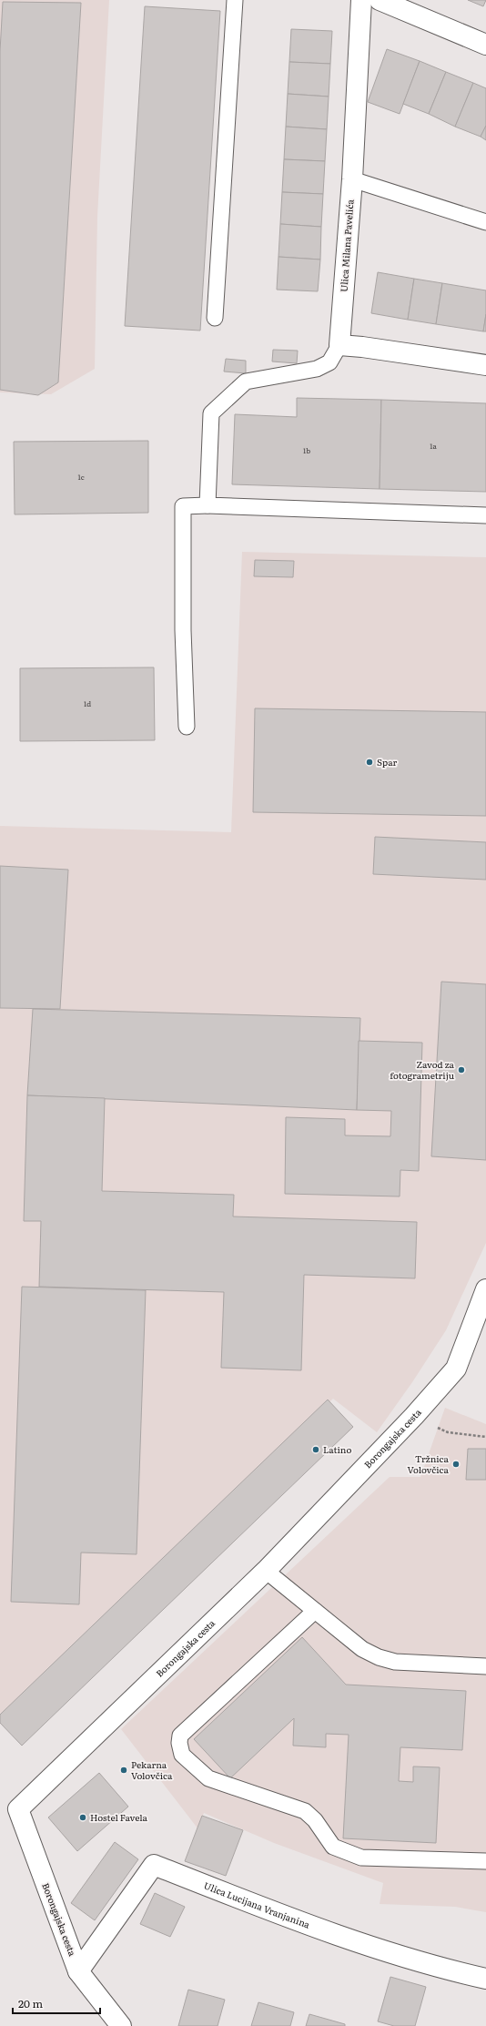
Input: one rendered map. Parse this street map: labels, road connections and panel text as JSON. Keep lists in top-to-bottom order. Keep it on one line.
{"streets":{"street":["Ulica Milana Pavelića","Borongajska cesta","Ulica Lucijana Vranjanina"]},"crossings":[["Borongajska cesta","Ulica Lucijana Vranjanina"]],"places":["Spar","Zavod za fotogrametriju","Latino","Tržnica Volovčica","Pekarna Volovčica","Hostel Favela"],"house_numbers":["1a","1b","1c","1d"],"scale_bar":"20 m"}
